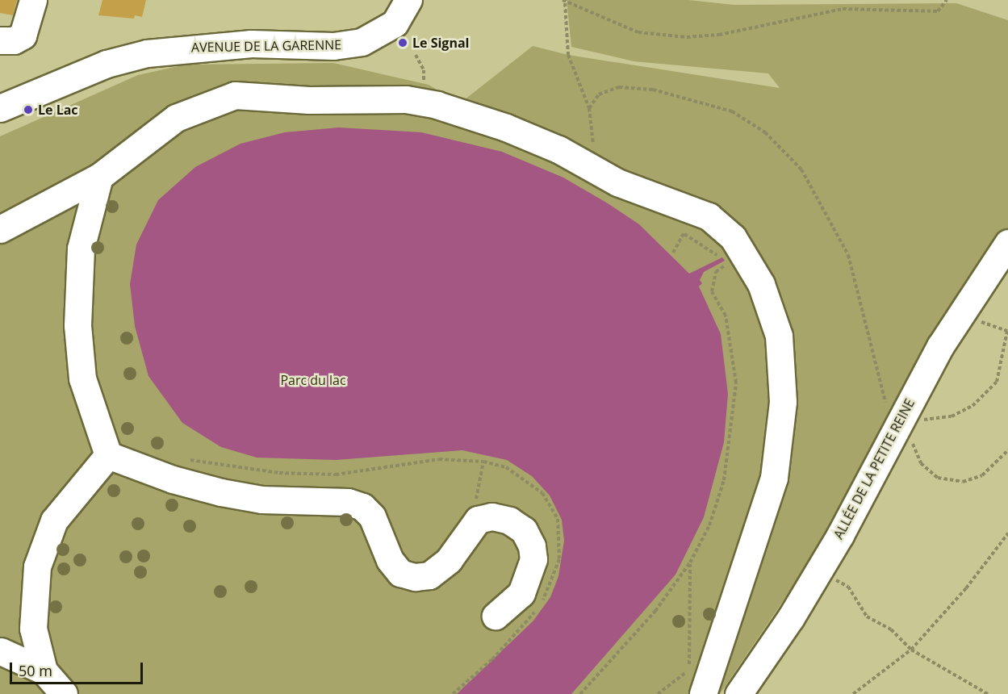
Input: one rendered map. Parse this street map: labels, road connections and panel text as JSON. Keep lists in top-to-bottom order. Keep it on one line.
{"streets":{"street":["AVENUE DE LA GARENNE","ALLÉE DE LA PETITE REINE"]},"parks":["Parc du lac"],"places":["Le Signal","Le Lac"],"scale_bar":"50 m"}
